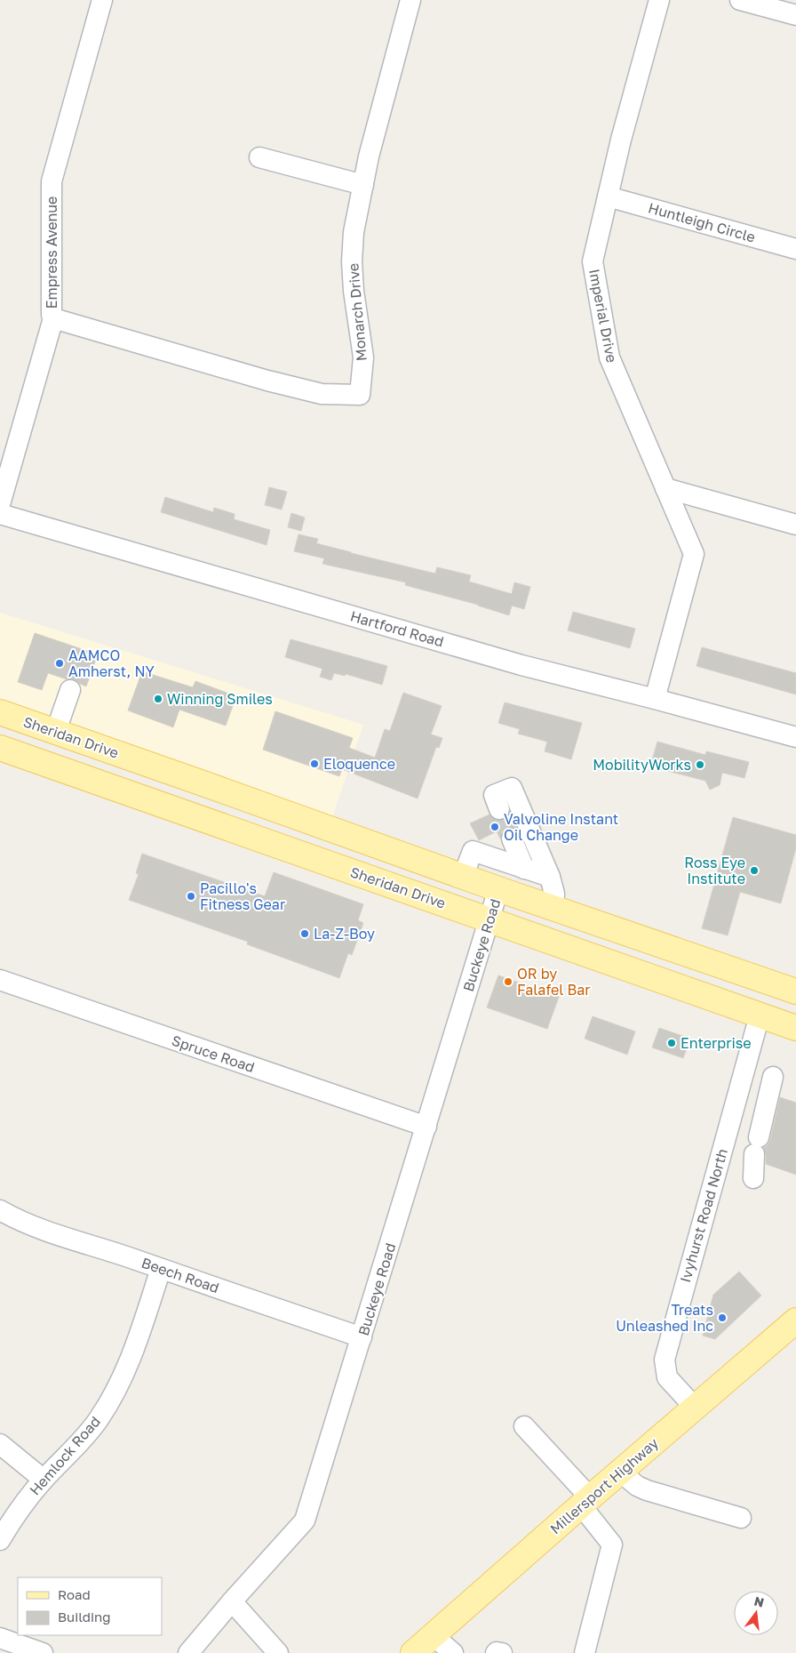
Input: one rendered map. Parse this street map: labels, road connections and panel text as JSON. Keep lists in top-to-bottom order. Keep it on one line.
{"streets":{"main road":["Sheridan Drive","Millersport Highway"],"street":["Huntleigh Circle","Empress Avenue","Monarch Drive","Imperial Drive","Hartford Road","Buckeye Road","Spruce Road","Ivyhurst Road North","Beech Road","Hemlock Road"]},"crossings":[["Huntleigh Circle","Imperial Drive"],["Empress Avenue","Monarch Drive"],["Imperial Drive","Hartford Road"],["Sheridan Drive","Buckeye Road"],["Sheridan Drive","Ivyhurst Road North"],["Buckeye Road","Spruce Road"],["Buckeye Road","Beech Road"],["Ivyhurst Road North","Millersport Highway"],["Beech Road","Hemlock Road"]],"places":["AAMCO Amherst, NY","Winning Smiles","Eloquence","MobilityWorks","Valvoline Instant Oil Change","Ross Eye Institute","Pacillo's Fitness Gear","La-Z-Boy","OR by Falafel Bar","Enterprise","Treats Unleashed Inc"],"legend":["Road","Building"],"north":"top"}
